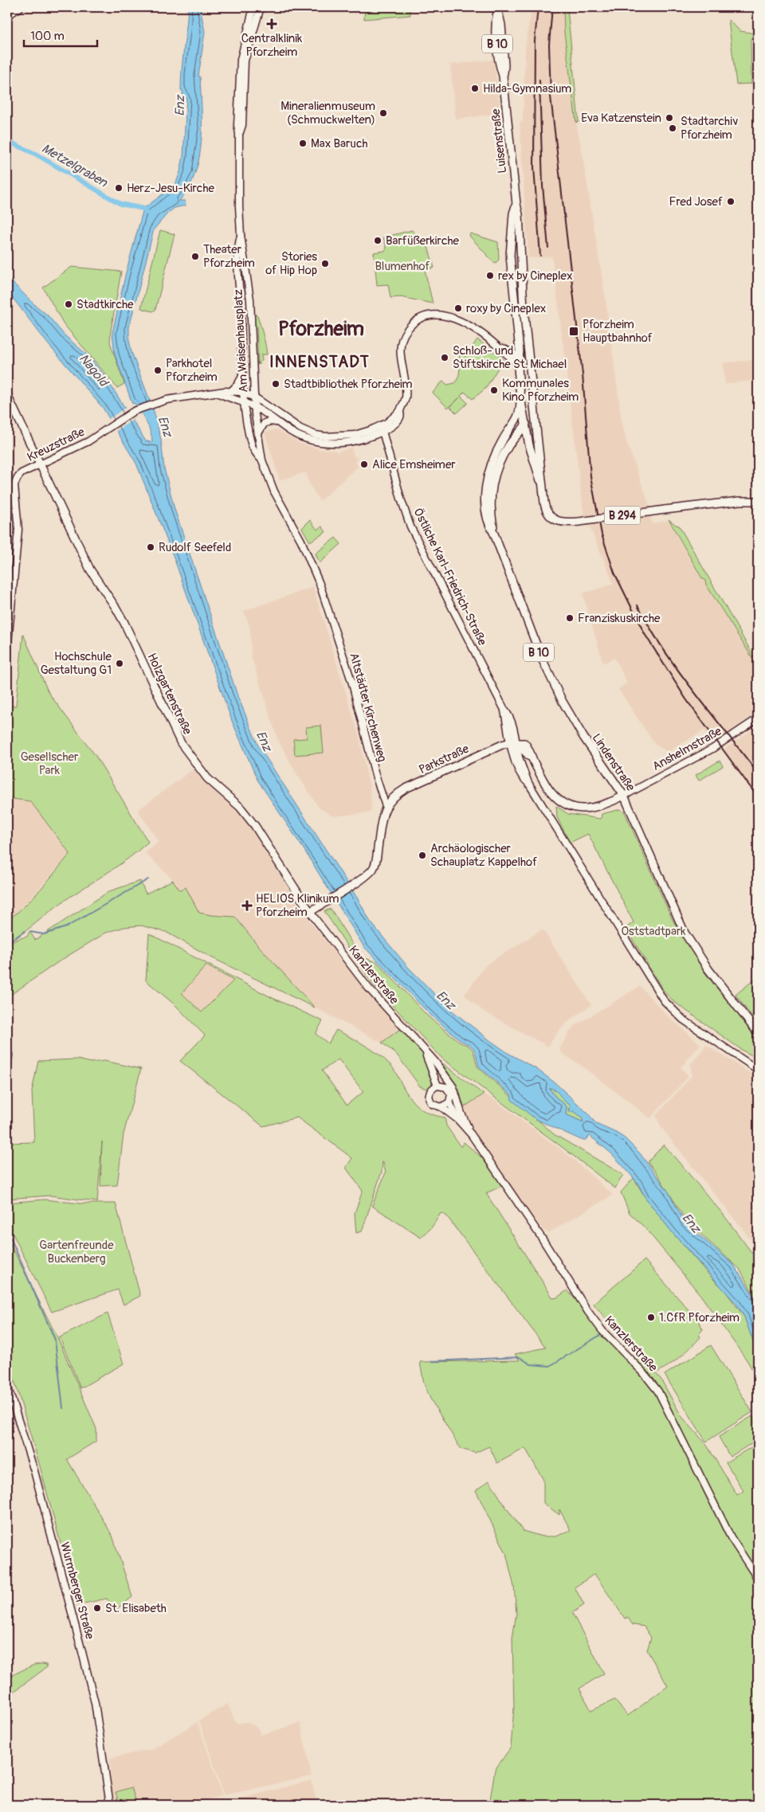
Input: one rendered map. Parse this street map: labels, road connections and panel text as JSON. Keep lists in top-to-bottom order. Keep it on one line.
{"streets":{"main road":["B 10","Luisenstraße","Am Waisenhausplatz","Kreuzstraße","B 294","Östliche Karl-Friedrich-Straße","Holzgartenstraße","Altstädter Kirchenweg","Anshelmstraße","Parkstraße","Lindenstraße","Kanzlerstraße","Wurmberger Straße"]},"crossings":[["B 10","Luisenstraße"],["B 10","B 294"],["B 10","Lindenstraße"],["Am Waisenhausplatz","Altstädter Kirchenweg"],["Kreuzstraße","Holzgartenstraße"],["B 294","Lindenstraße"],["Östliche Karl-Friedrich-Straße","Parkstraße"],["Holzgartenstraße","Altstädter Kirchenweg"],["Holzgartenstraße","Kanzlerstraße"],["Altstädter Kirchenweg","Parkstraße"],["Altstädter Kirchenweg","Kanzlerstraße"],["Anshelmstraße","Lindenstraße"]],"districts":["Pforzheim","INNENSTADT"],"water":["Enz","Metzelgraben","Nagold"],"parks":["Blumenhof","Gesellscher Park","Oststadtpark","Gartenfreunde Buckenberg"],"places":{"health":["Centralklinik Pforzheim","HELIOS Klinikum Pforzheim"],"other":["Hilda-Gymnasium","Mineralienmuseum (Schmuckwelten)","Eva Katzenstein","Stadtarchiv Pforzheim","Max Baruch","Herz-Jesu-Kirche","Fred Josef","Barfüßerkirche","Theater Pforzheim","Stories of Hip Hop","rex by Cineplex","Stadtkirche","roxy by Cineplex","Schloß- und Stiftskirche St. Michael","Parkhotel Pforzheim","Stadtbibliothek Pforzheim","Kommunales Kino Pforzheim","Alice Emsheimer","Rudolf Seefeld","Franziskuskirche","Hochschule Gestaltung G1","Archäologischer Schauplatz Kappelhof","1.CfR Pforzheim","St. Elisabeth"],"transit":["Pforzheim Hauptbahnhof"]},"scale_bar":"100 m"}
